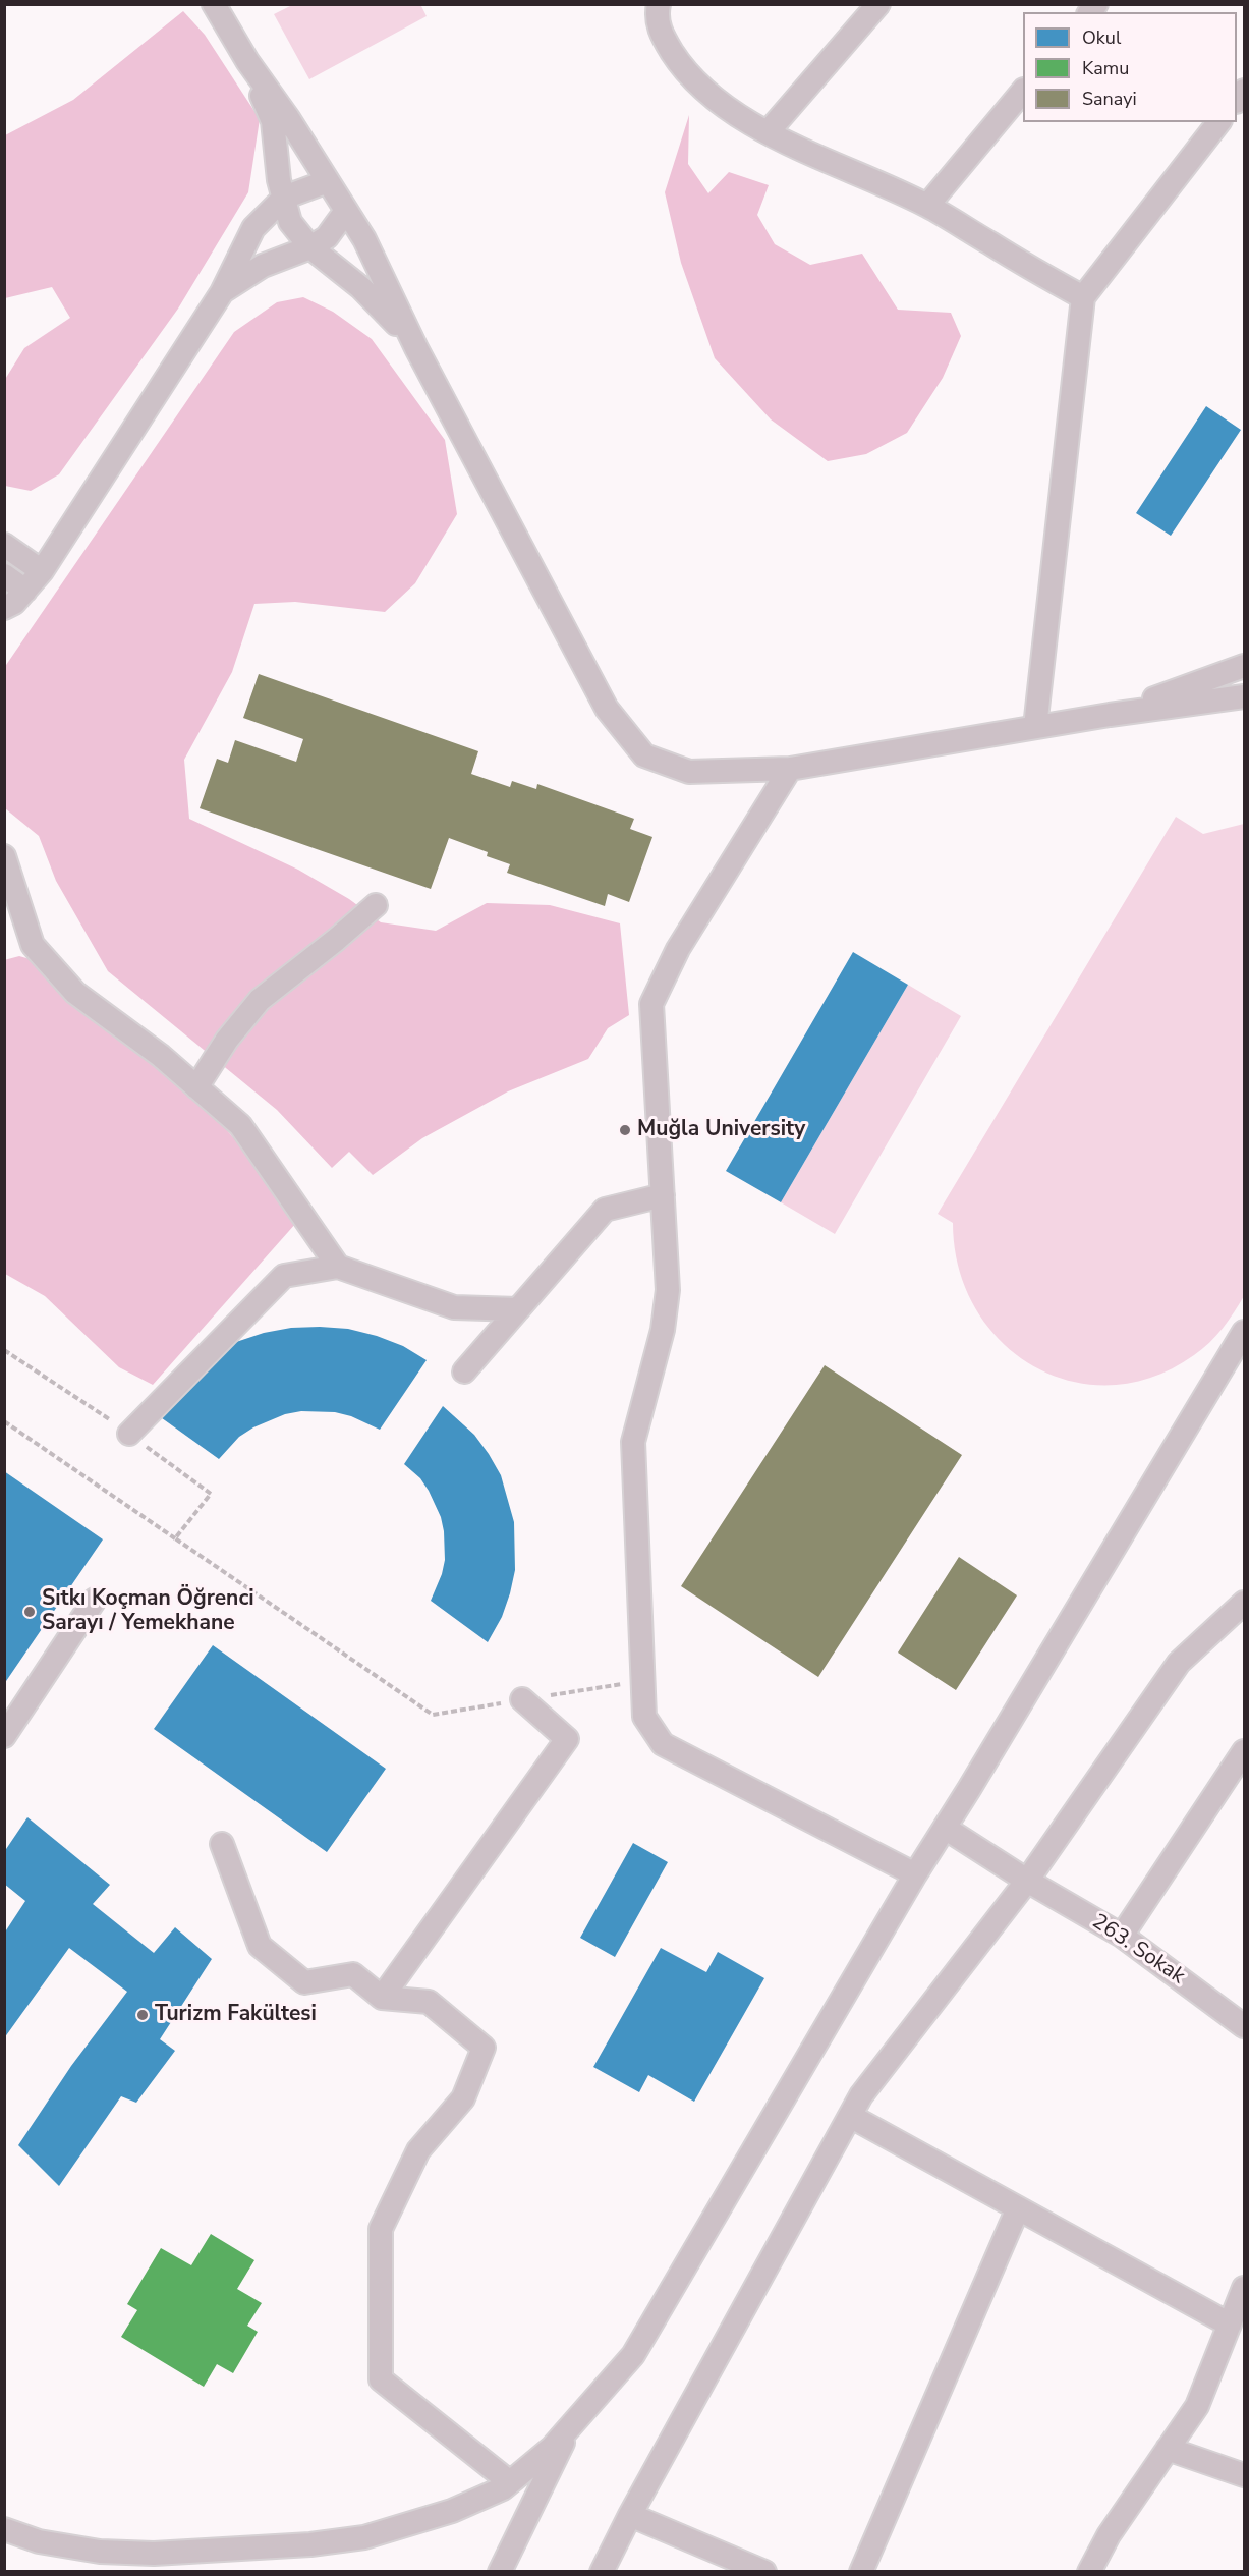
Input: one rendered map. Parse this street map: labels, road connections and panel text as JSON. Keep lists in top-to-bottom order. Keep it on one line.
{"streets":{"street":["263. Sokak"]},"places":["Muğla University","Sıtkı Koçman Öğrenci Sarayı / Yemekhane","Turizm Fakültesi"],"legend":["Okul","Kamu","Sanayi"]}
